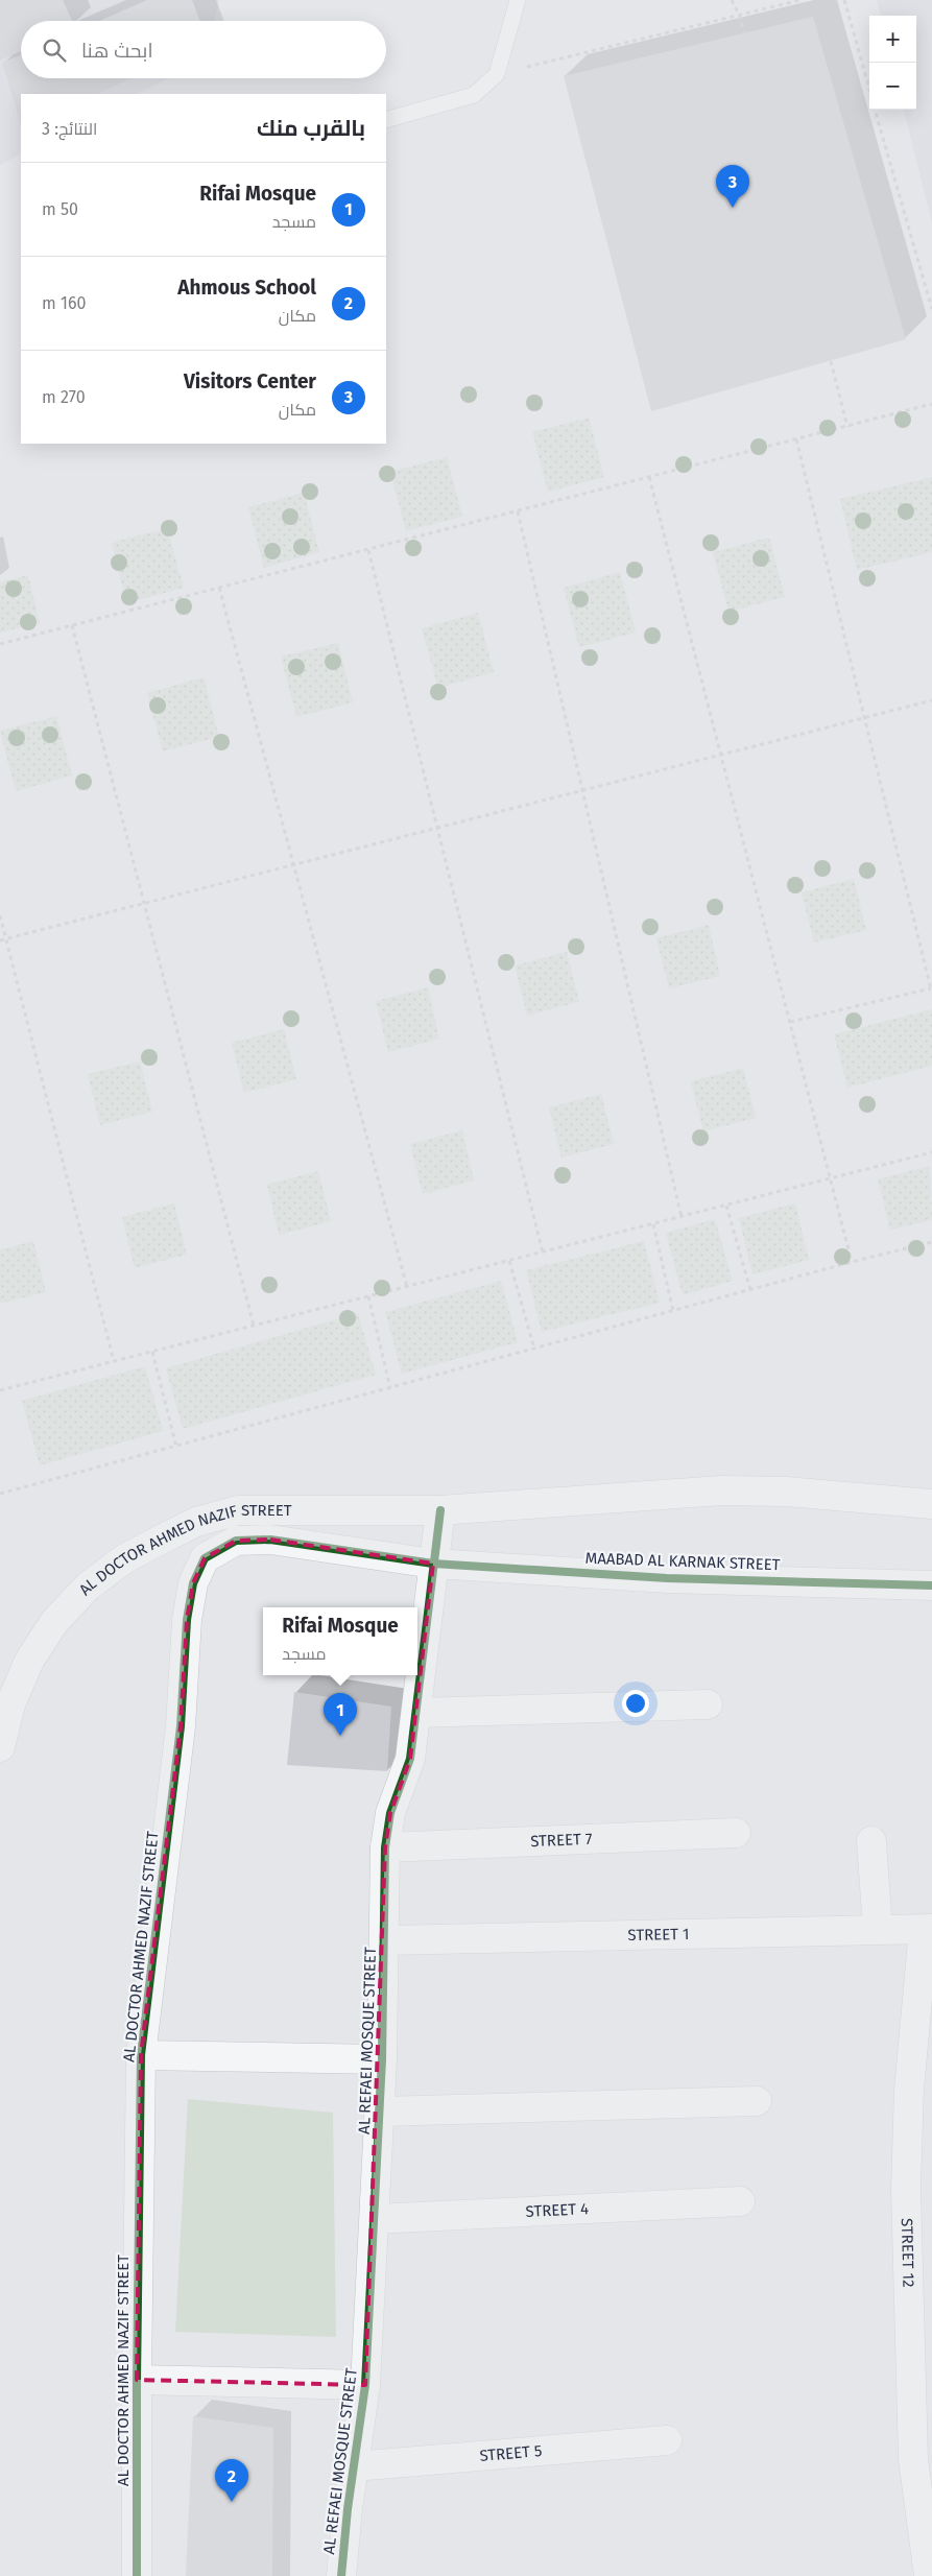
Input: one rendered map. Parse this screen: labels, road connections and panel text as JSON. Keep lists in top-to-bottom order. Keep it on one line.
{"streets":{"street":["AL DOCTOR AHMED NAZIF STREET","MAABAD AL KARNAK STREET","STREET 7","STREET 1","AL REFAEI MOSQUE STREET","STREET 4","STREET 12","STREET 5"]},"crossings":[["AL DOCTOR AHMED NAZIF STREET","MAABAD AL KARNAK STREET"],["AL DOCTOR AHMED NAZIF STREET","AL REFAEI MOSQUE STREET"],["MAABAD AL KARNAK STREET","AL REFAEI MOSQUE STREET"],["STREET 7","AL REFAEI MOSQUE STREET"],["STREET 1","AL REFAEI MOSQUE STREET"],["STREET 1","STREET 12"],["AL REFAEI MOSQUE STREET","STREET 4"],["AL REFAEI MOSQUE STREET","STREET 5"]],"page":{"map_buttons":["+","−"],"search":"ابحث هنا","heading":["بالقرب منك","النتائج: 3"],"list":[{"mark":"1","name":"Rifai Mosque","note":"مسجد","value":"50 m"},{"mark":"2","name":"Ahmous School","note":"مكان","value":"160 m"},{"mark":"3","name":"Visitors Center","note":"مكان","value":"270 m"}],"pins":["3","1","2"],"popup":["Rifai Mosque","مسجد"]}}
